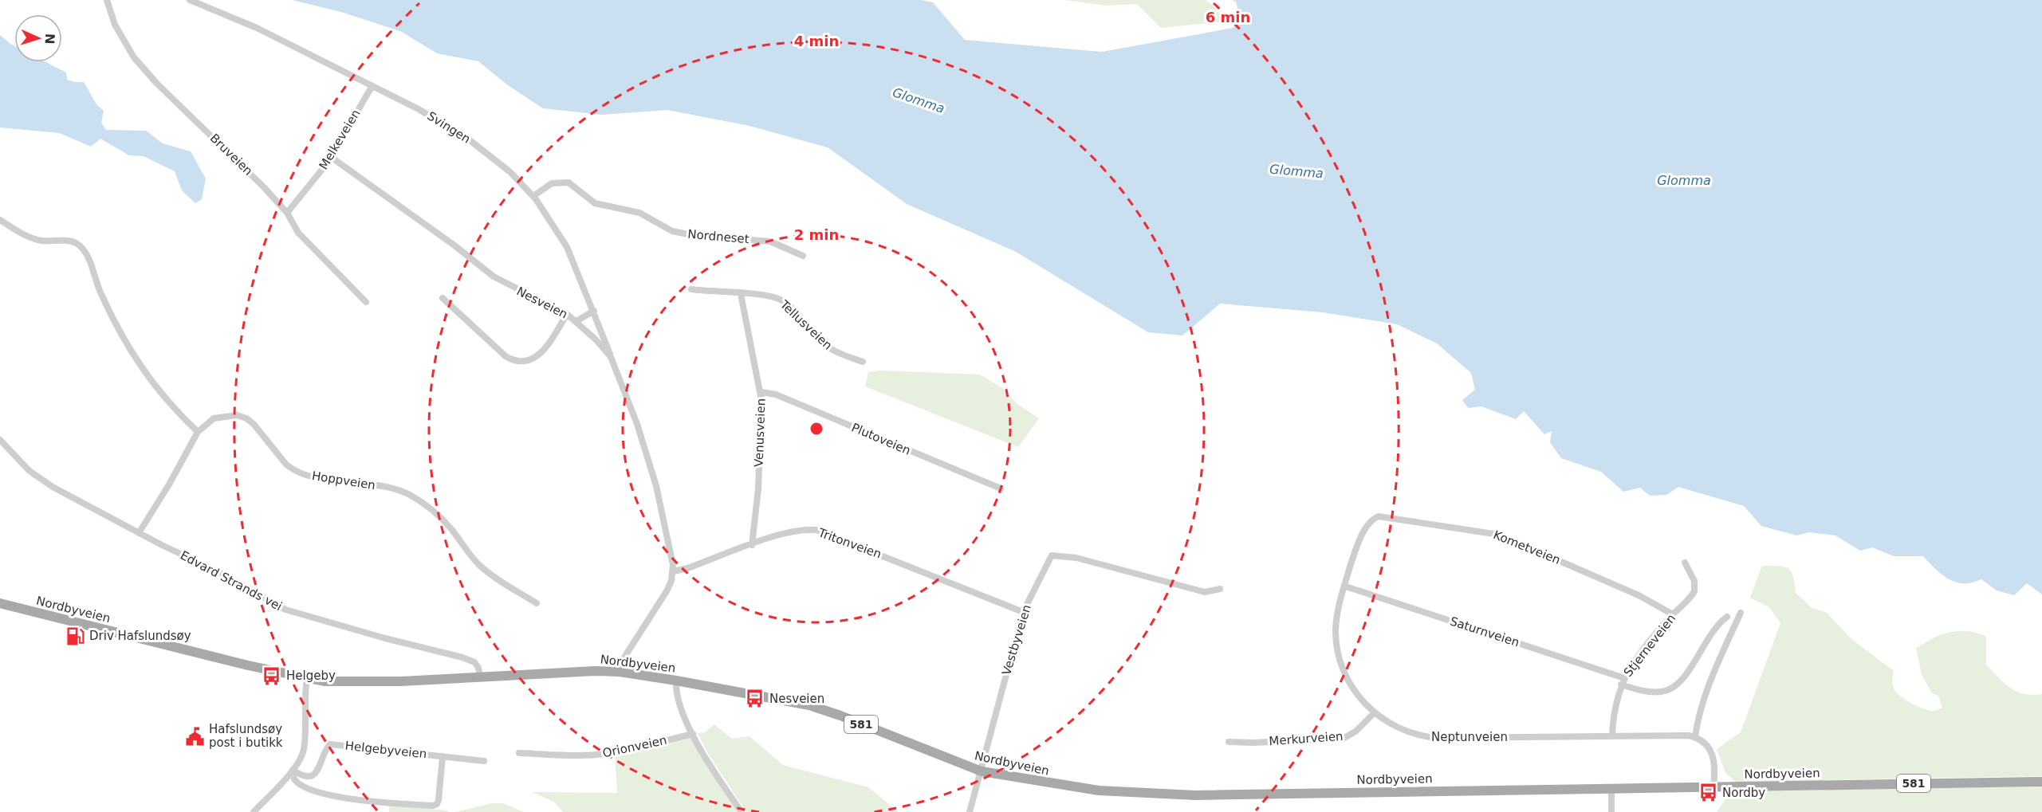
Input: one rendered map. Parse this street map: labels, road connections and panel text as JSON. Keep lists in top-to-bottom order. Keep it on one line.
{"streets":{"main road":["Nordbyveien","581"],"street":["Svingen","Melkeveien","Bruveien","Nordneset","Nesveien","Tellusveien","Venusveien","Plutoveien","Hoppveien","Tritonveien","Kometveien","Edvard Strands vei","Saturnveien","Vestbyveien","Stjerneveien","Neptunveien","Merkurveien","Orionveien","Helgebyveien"]},"crossings":[["Svingen","Melkeveien"],["Svingen","Nordneset"],["Svingen","Nesveien"],["Melkeveien","Bruveien"],["Melkeveien","Nesveien"],["Nesveien","Tritonveien"],["Nesveien","Nordbyveien"],["Tellusveien","Venusveien"],["Venusveien","Plutoveien"],["Venusveien","Tritonveien"],["Hoppveien","Edvard Strands vei"],["Tritonveien","Vestbyveien"],["Kometveien","Stjerneveien"],["Kometveien","Neptunveien"],["Edvard Strands vei","Nordbyveien"],["Nordbyveien","Vestbyveien"],["Saturnveien","Stjerneveien"],["Saturnveien","Neptunveien"],["Stjerneveien","Neptunveien"],["Neptunveien","Merkurveien"]],"water":["Glomma"],"places":{"fuel station":["Driv Hafslundsøy"],"bus stop":["Helgeby","Nesveien","Nordby"],"public building":["Hafslundsøy post i butikk"]},"north":"right","rings":["6 min","4 min","2 min"]}
